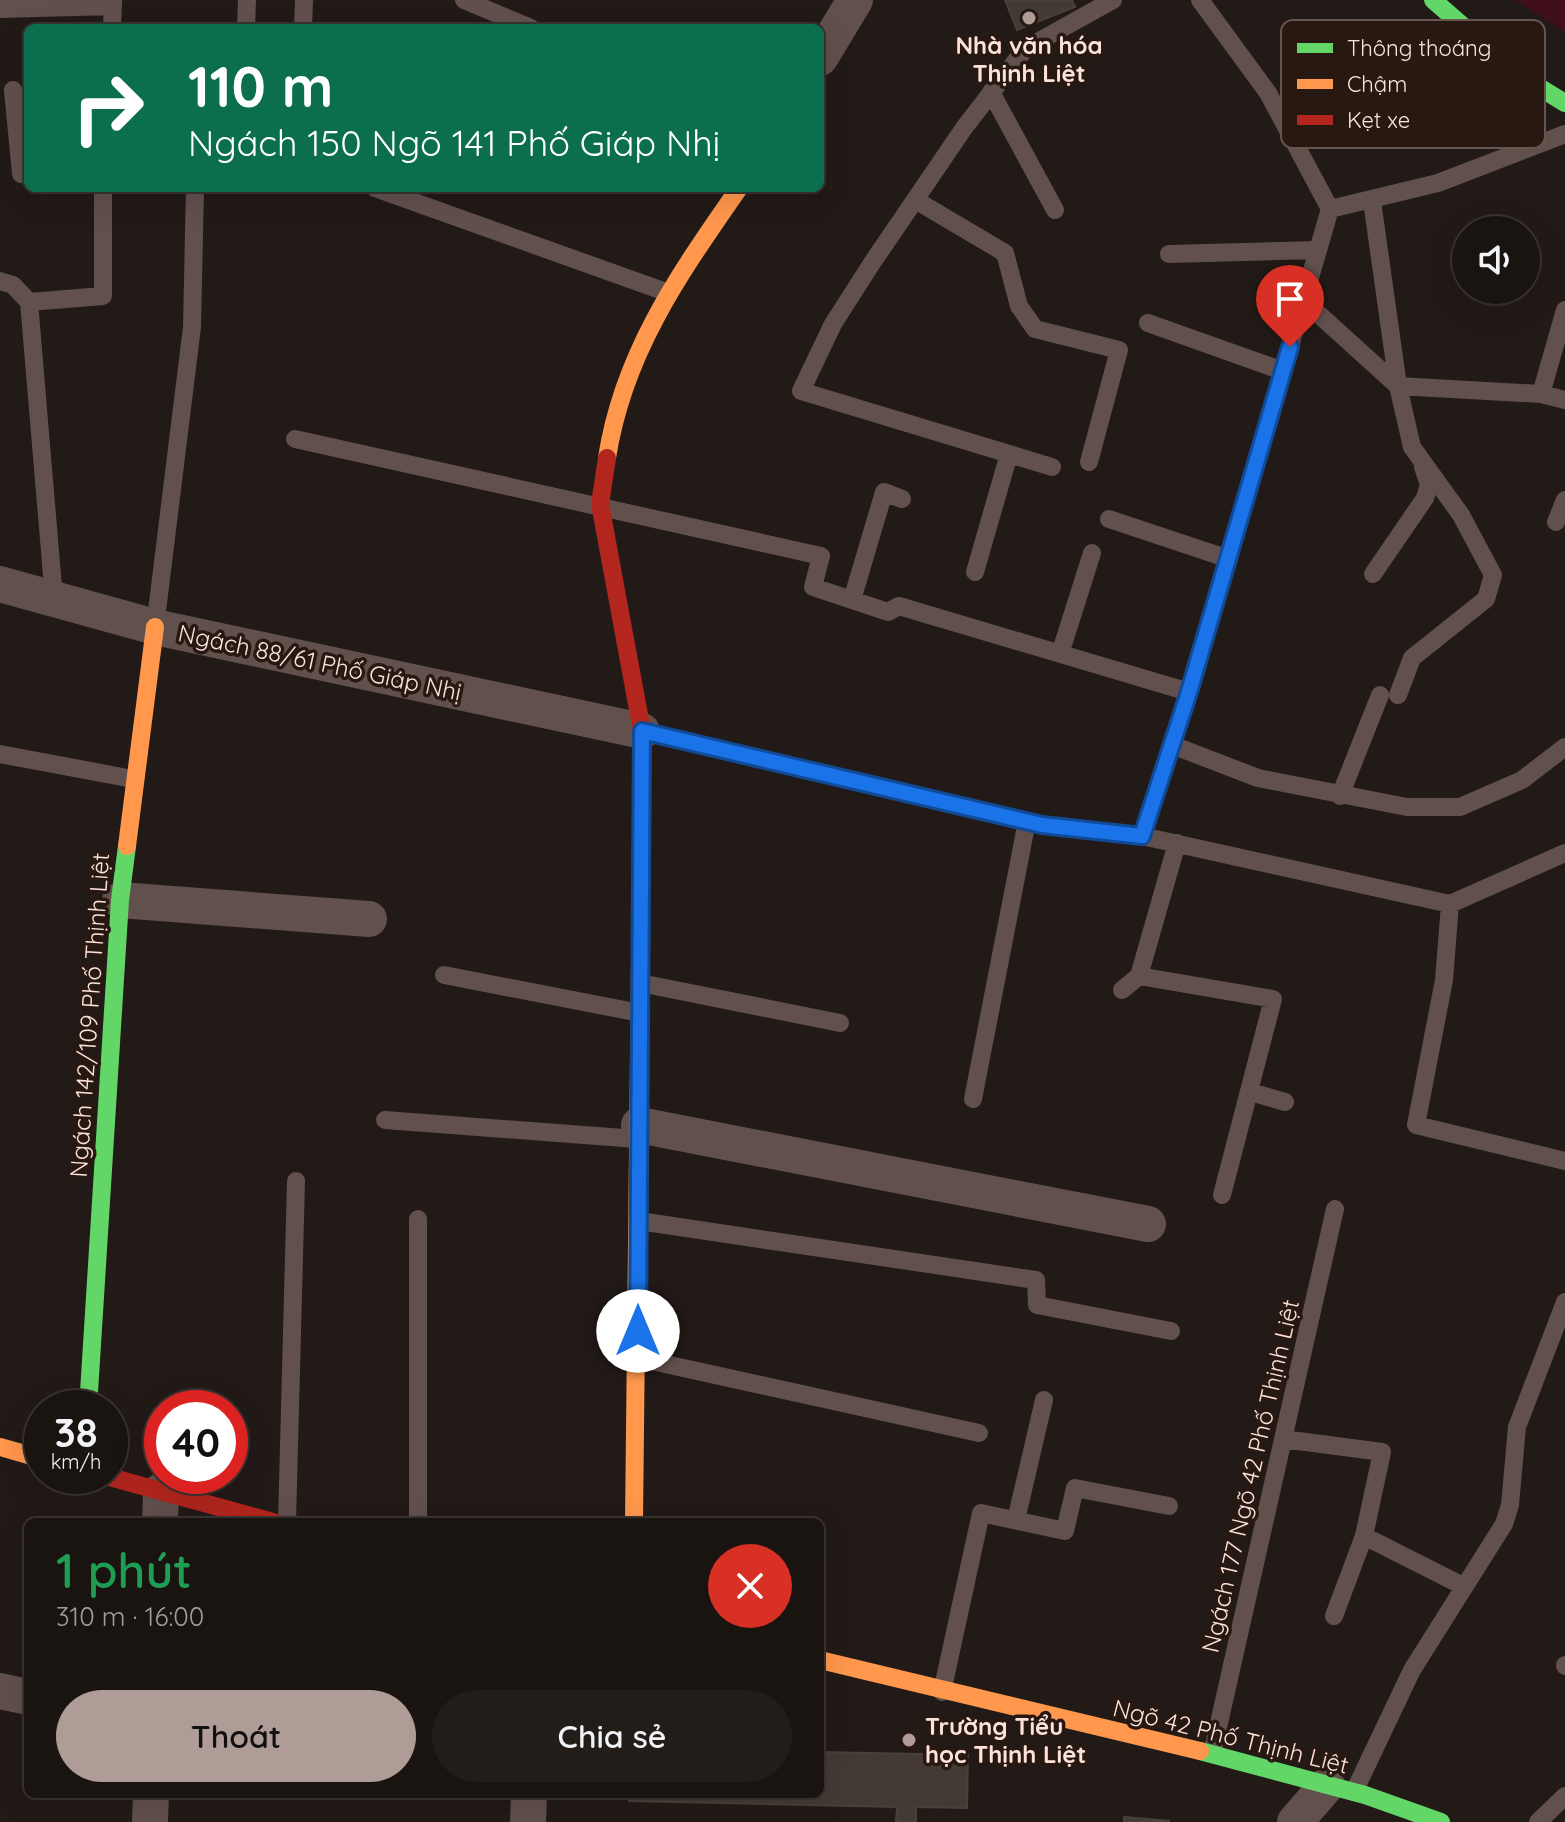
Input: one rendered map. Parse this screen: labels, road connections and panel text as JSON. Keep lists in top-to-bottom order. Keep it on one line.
{"streets":{"street":["Ngách 88/61 Phố Giáp Nhị","Ngách 142/109 Phố Thịnh Liệt","Ngõ 42 Phố Thịnh Liệt"],"lane":["Ngách 177 Ngõ 42 Phố Thịnh Liệt"]},"crossings":[["Ngách 88/61 Phố Giáp Nhị","Ngách 142/109 Phố Thịnh Liệt"],["Ngách 177 Ngõ 42 Phố Thịnh Liệt","Ngõ 42 Phố Thịnh Liệt"]],"places":["Nhà văn hóa Thịnh Liệt","Trường Tiểu học Thịnh Liệt"],"legend":["Thông thoáng","Chậm","Kẹt xe"],"page":{"turn":["110 m","Ngách 150 Ngõ 141 Phố Giáp Nhị"],"speed":"38 km/h","limit":"40","heading":["1 phút","310 m · 16:00"],"buttons":["Thoát","Chia sẻ"]}}
